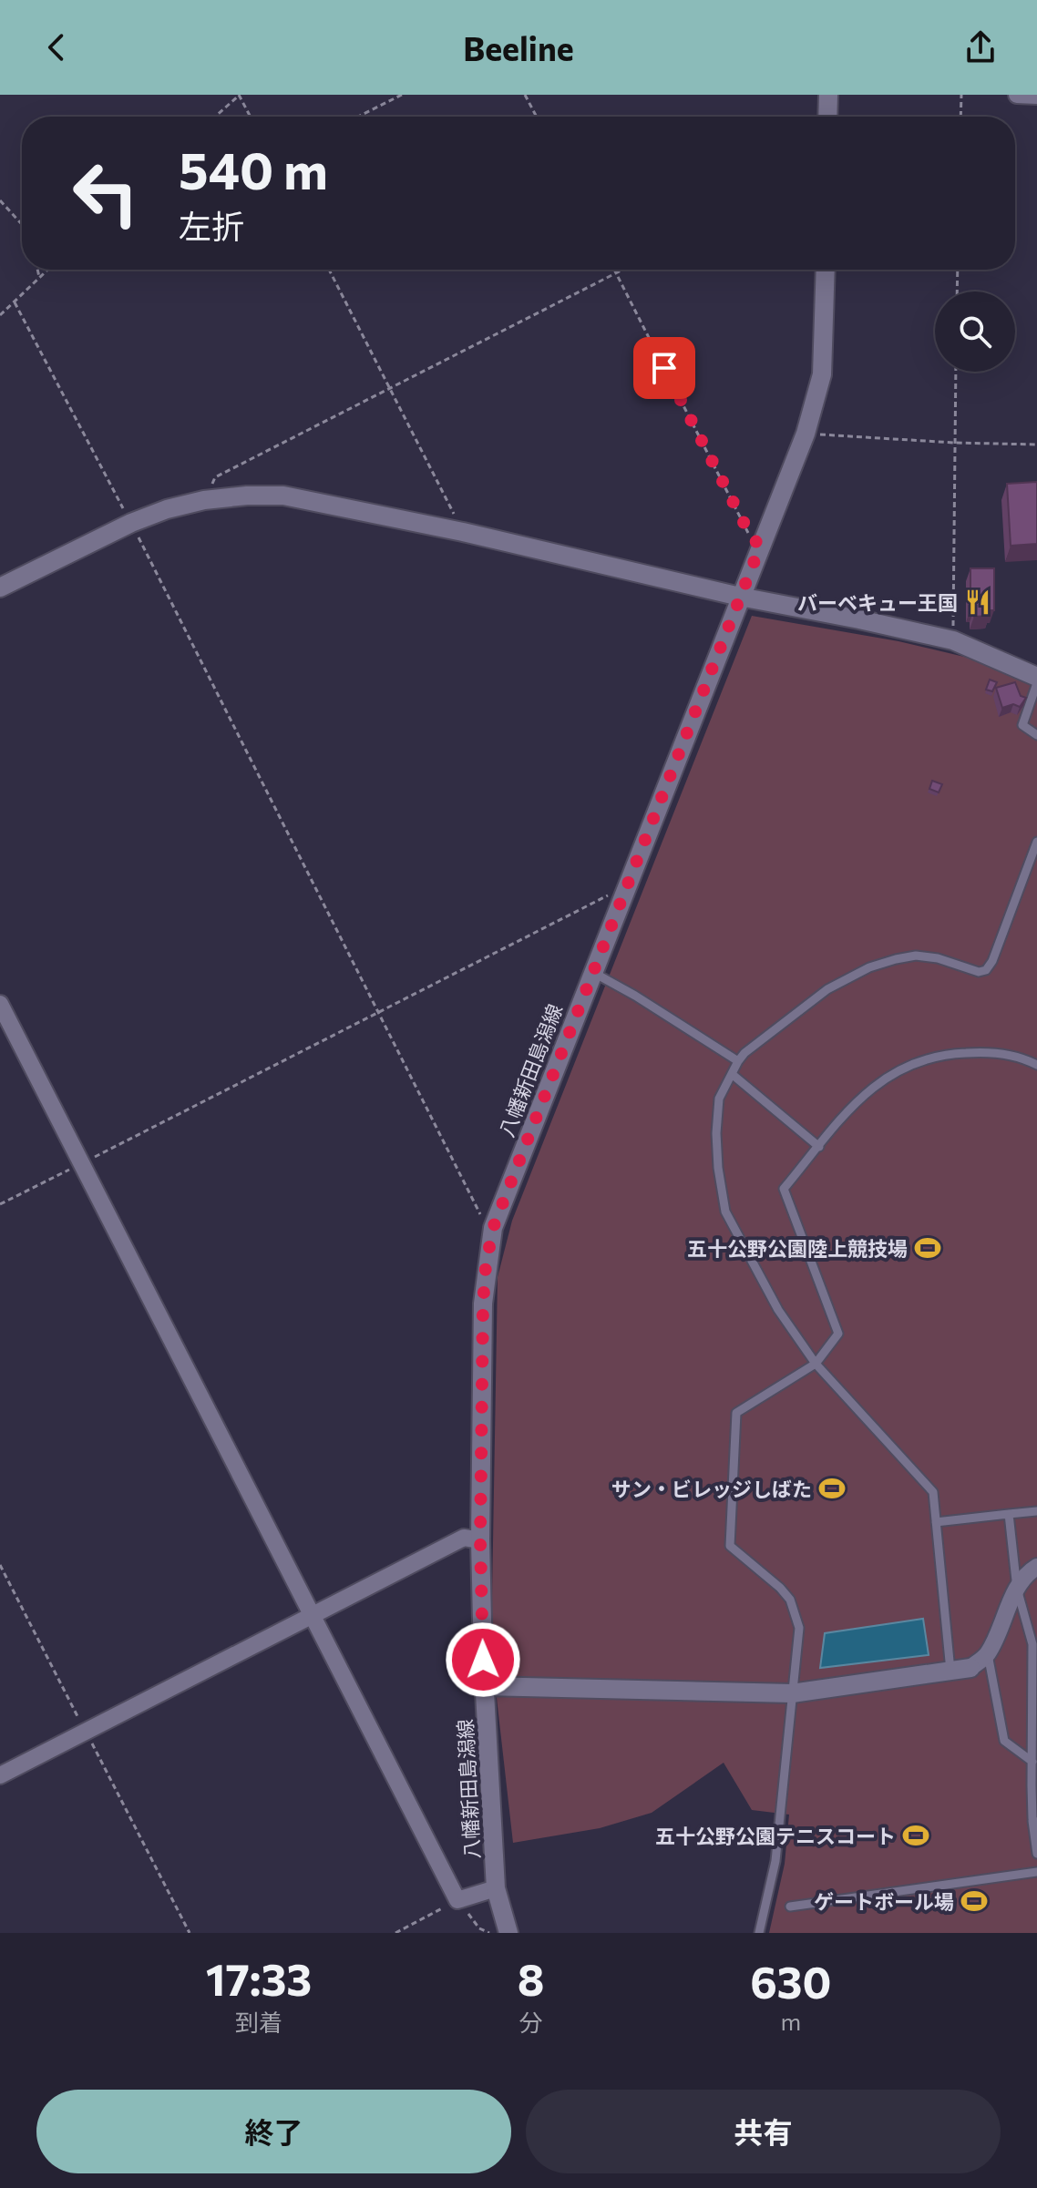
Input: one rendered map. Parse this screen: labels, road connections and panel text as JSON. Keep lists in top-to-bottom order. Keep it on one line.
{"streets":{"main road":["八幡新田島潟線"]},"places":{"restaurant":["バーベキュー王国"],"sports":["五十公野公園陸上競技場","サン・ビレッジしばた","五十公野公園テニスコート","ゲートボール場"]},"page":{"header":"Beeline","turn":["540 m","左折"],"eta":["17:33","到着","8","分","630","m"],"buttons":["終了","共有"]}}
